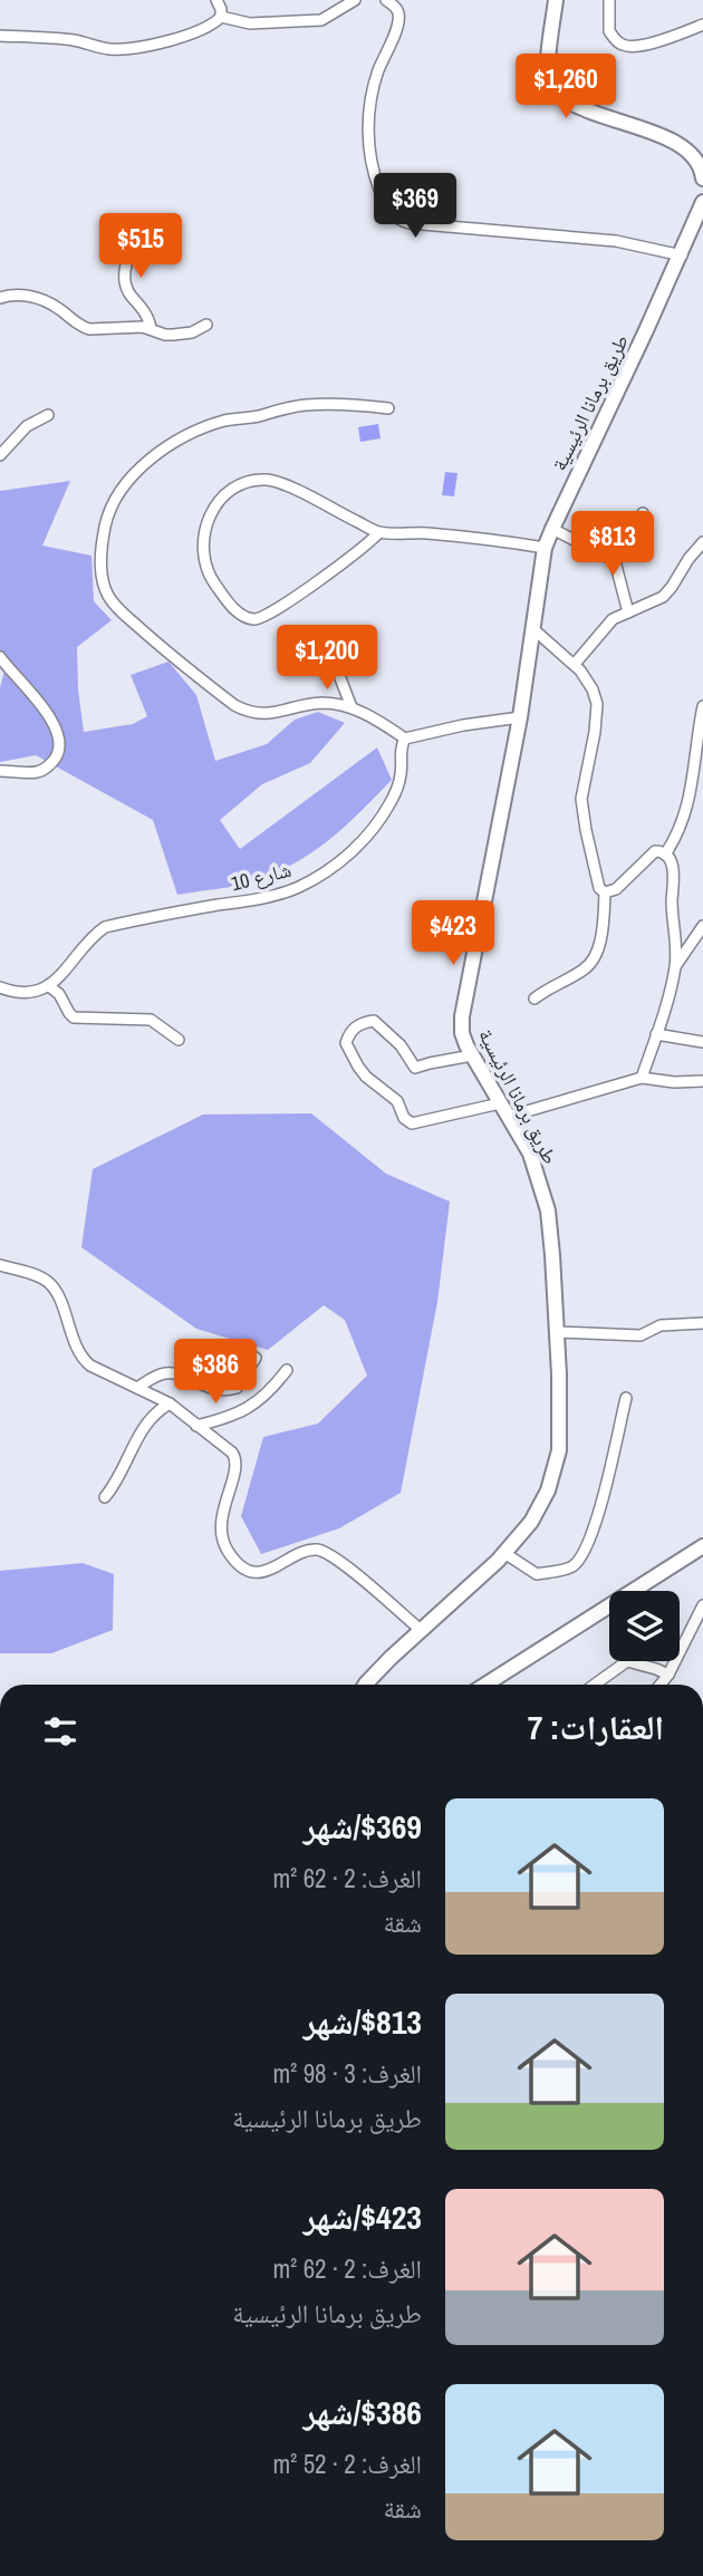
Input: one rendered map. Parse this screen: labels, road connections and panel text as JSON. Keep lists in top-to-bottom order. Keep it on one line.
{"streets":{"street":["طريق برمانا الرئيسية","شارع 10"]},"page":{"price":["$1,260","$369","$515","$813","$1,200","$423","$386"],"heading":"العقارات: 7","list":[{"name":"$369/شهر","note":"الغرف: 2 · 62 m² · شقة"},{"name":"$813/شهر","note":"الغرف: 3 · 98 m² · طريق برمانا الرئيسية"},{"name":"$423/شهر","note":"الغرف: 2 · 62 m² · طريق برمانا الرئيسية"},{"name":"$386/شهر","note":"الغرف: 2 · 52 m² · شقة"}]}}
